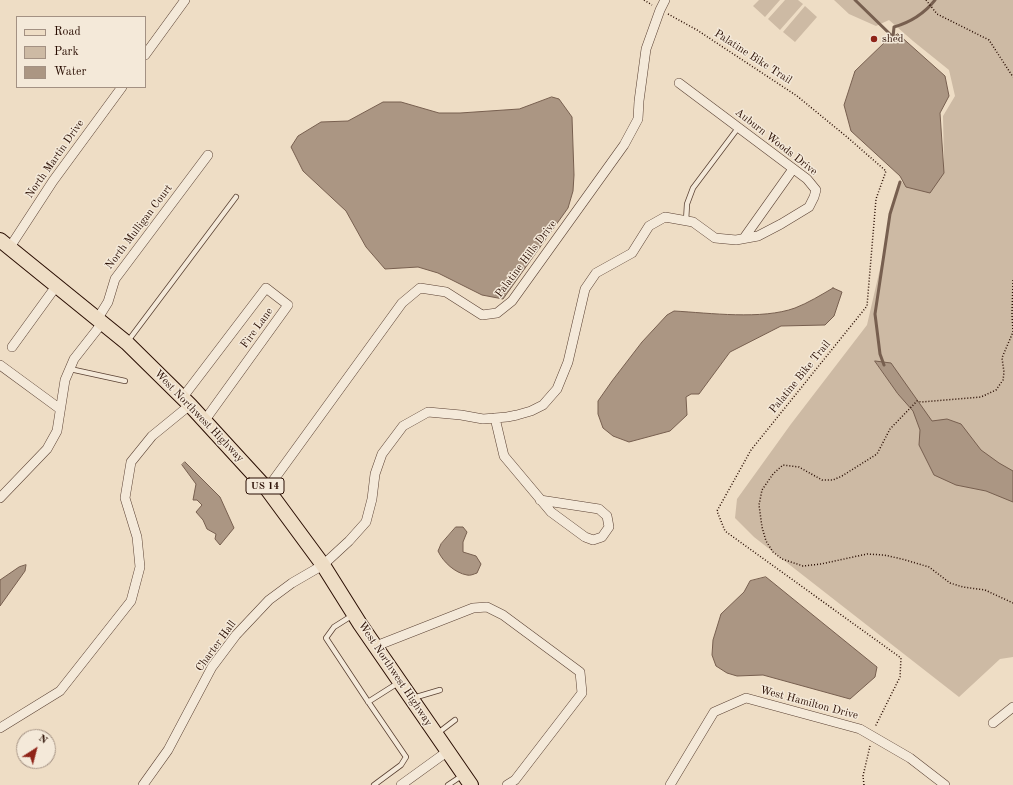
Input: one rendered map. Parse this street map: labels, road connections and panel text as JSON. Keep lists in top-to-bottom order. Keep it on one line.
{"streets":{"main road":["West Northwest Highway","US 14"],"street":["Auburn Woods Drive","North Martin Drive","North Mulligan Court","Palatine Hills Drive","Fire Lane","Charter Hall","West Hamilton Drive"],"path":["Palatine Bike Trail"]},"crossings":[["Palatine Bike Trail","Palatine Hills Drive"],["Palatine Bike Trail","West Hamilton Drive"],["Auburn Woods Drive","West Northwest Highway"],["Auburn Woods Drive","Charter Hall"],["North Martin Drive","West Northwest Highway"],["North Mulligan Court","West Northwest Highway"],["Palatine Hills Drive","West Northwest Highway"],["Fire Lane","West Northwest Highway"],["West Northwest Highway","Charter Hall"]],"places":["shed"],"legend":["Road","Park","Water"],"north":"top right"}
